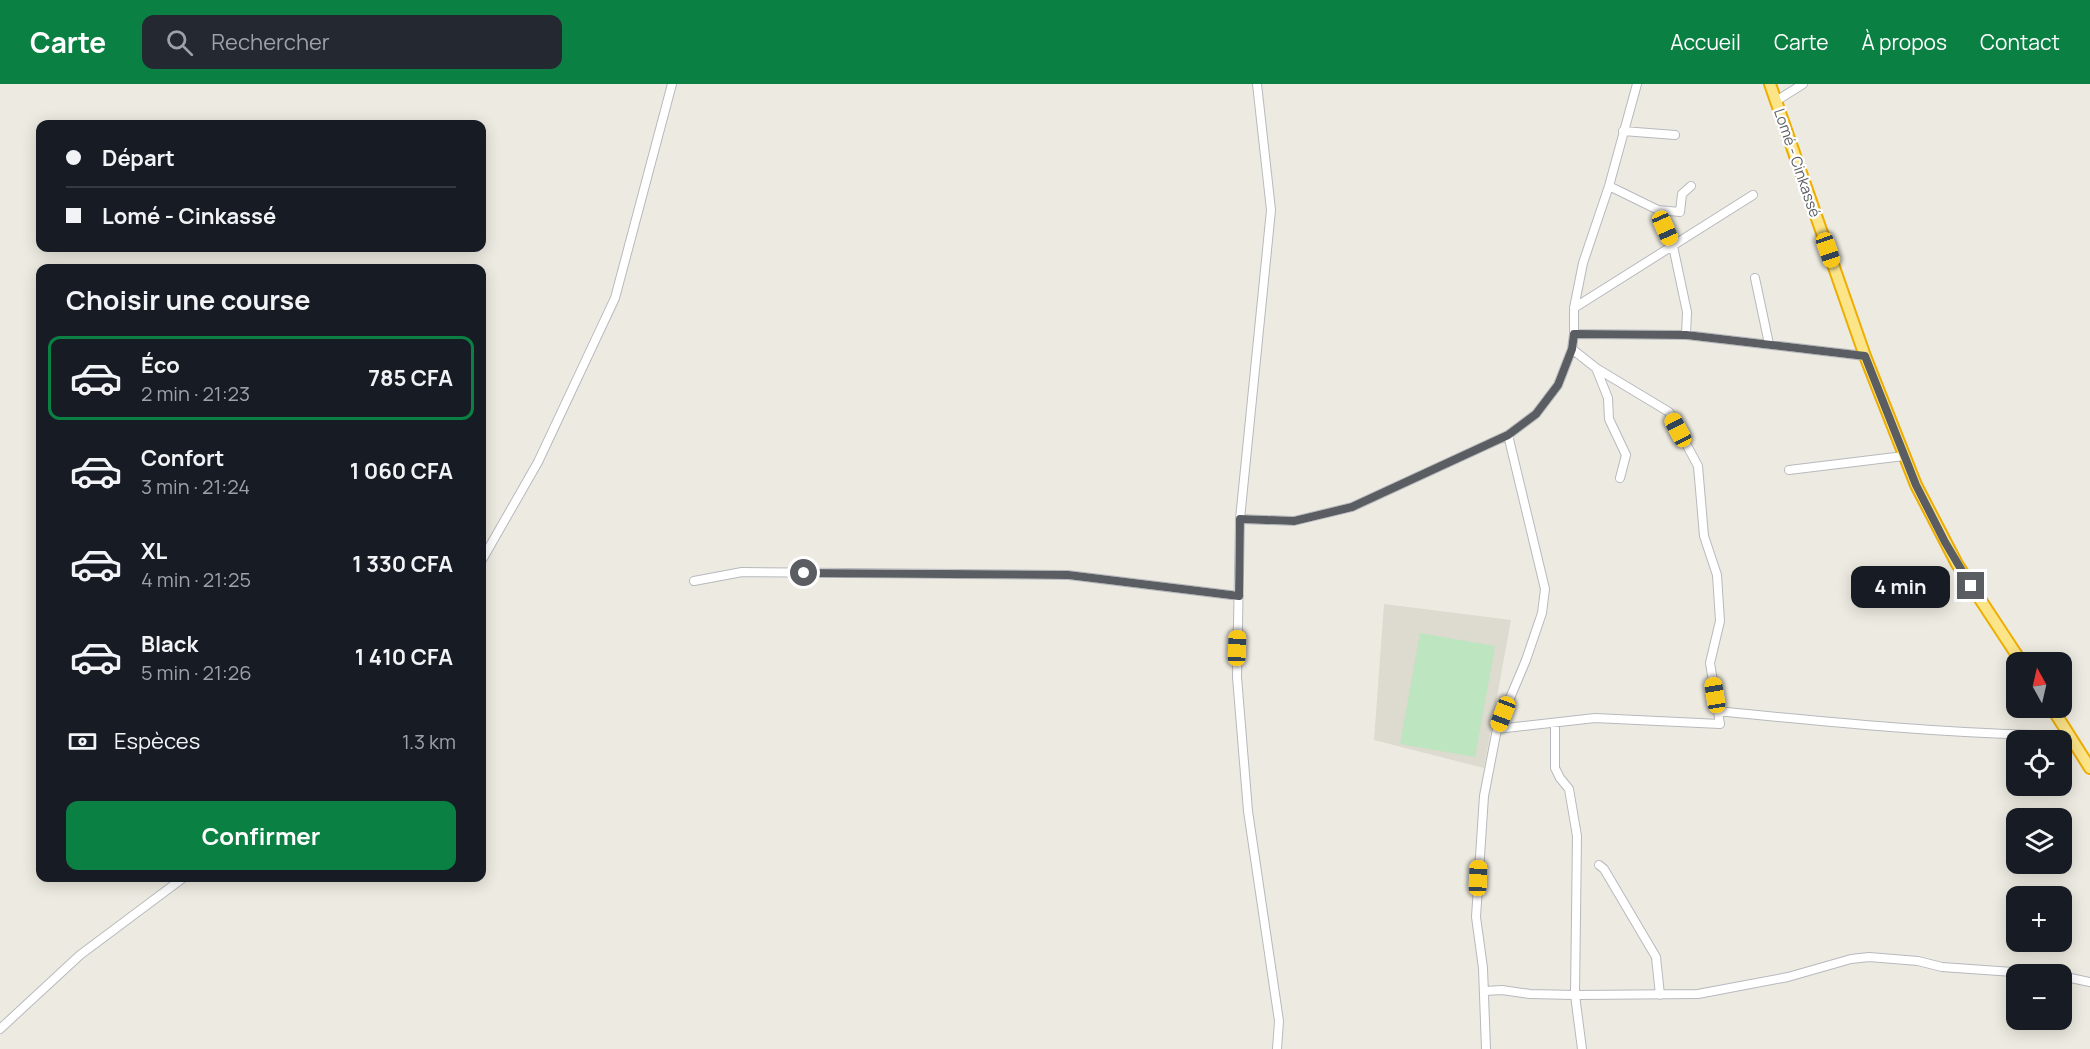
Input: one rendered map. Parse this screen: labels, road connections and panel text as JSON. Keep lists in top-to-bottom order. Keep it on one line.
{"streets":{"highway":["Lomé - Cinkassé"]},"north":"top","page":{"header":"Carte","search":"Rechercher","nav":["Accueil","Carte","À propos","Contact"],"banner":["Départ","Lomé - Cinkassé"],"heading":"Choisir une course","list":[{"name":"Éco","note":"2 min · 21:23","value":"785 CFA"},{"name":"Confort","note":"3 min · 21:24","value":"1 060 CFA"},{"name":"XL","note":"4 min · 21:25","value":"1 330 CFA"},{"name":"Black","note":"5 min · 21:26","value":"1 410 CFA"}],"bubble":"4 min","map_buttons":["+","−"],"pay":["Espèces","1.3 km"],"buttons":"Confirmer"}}
